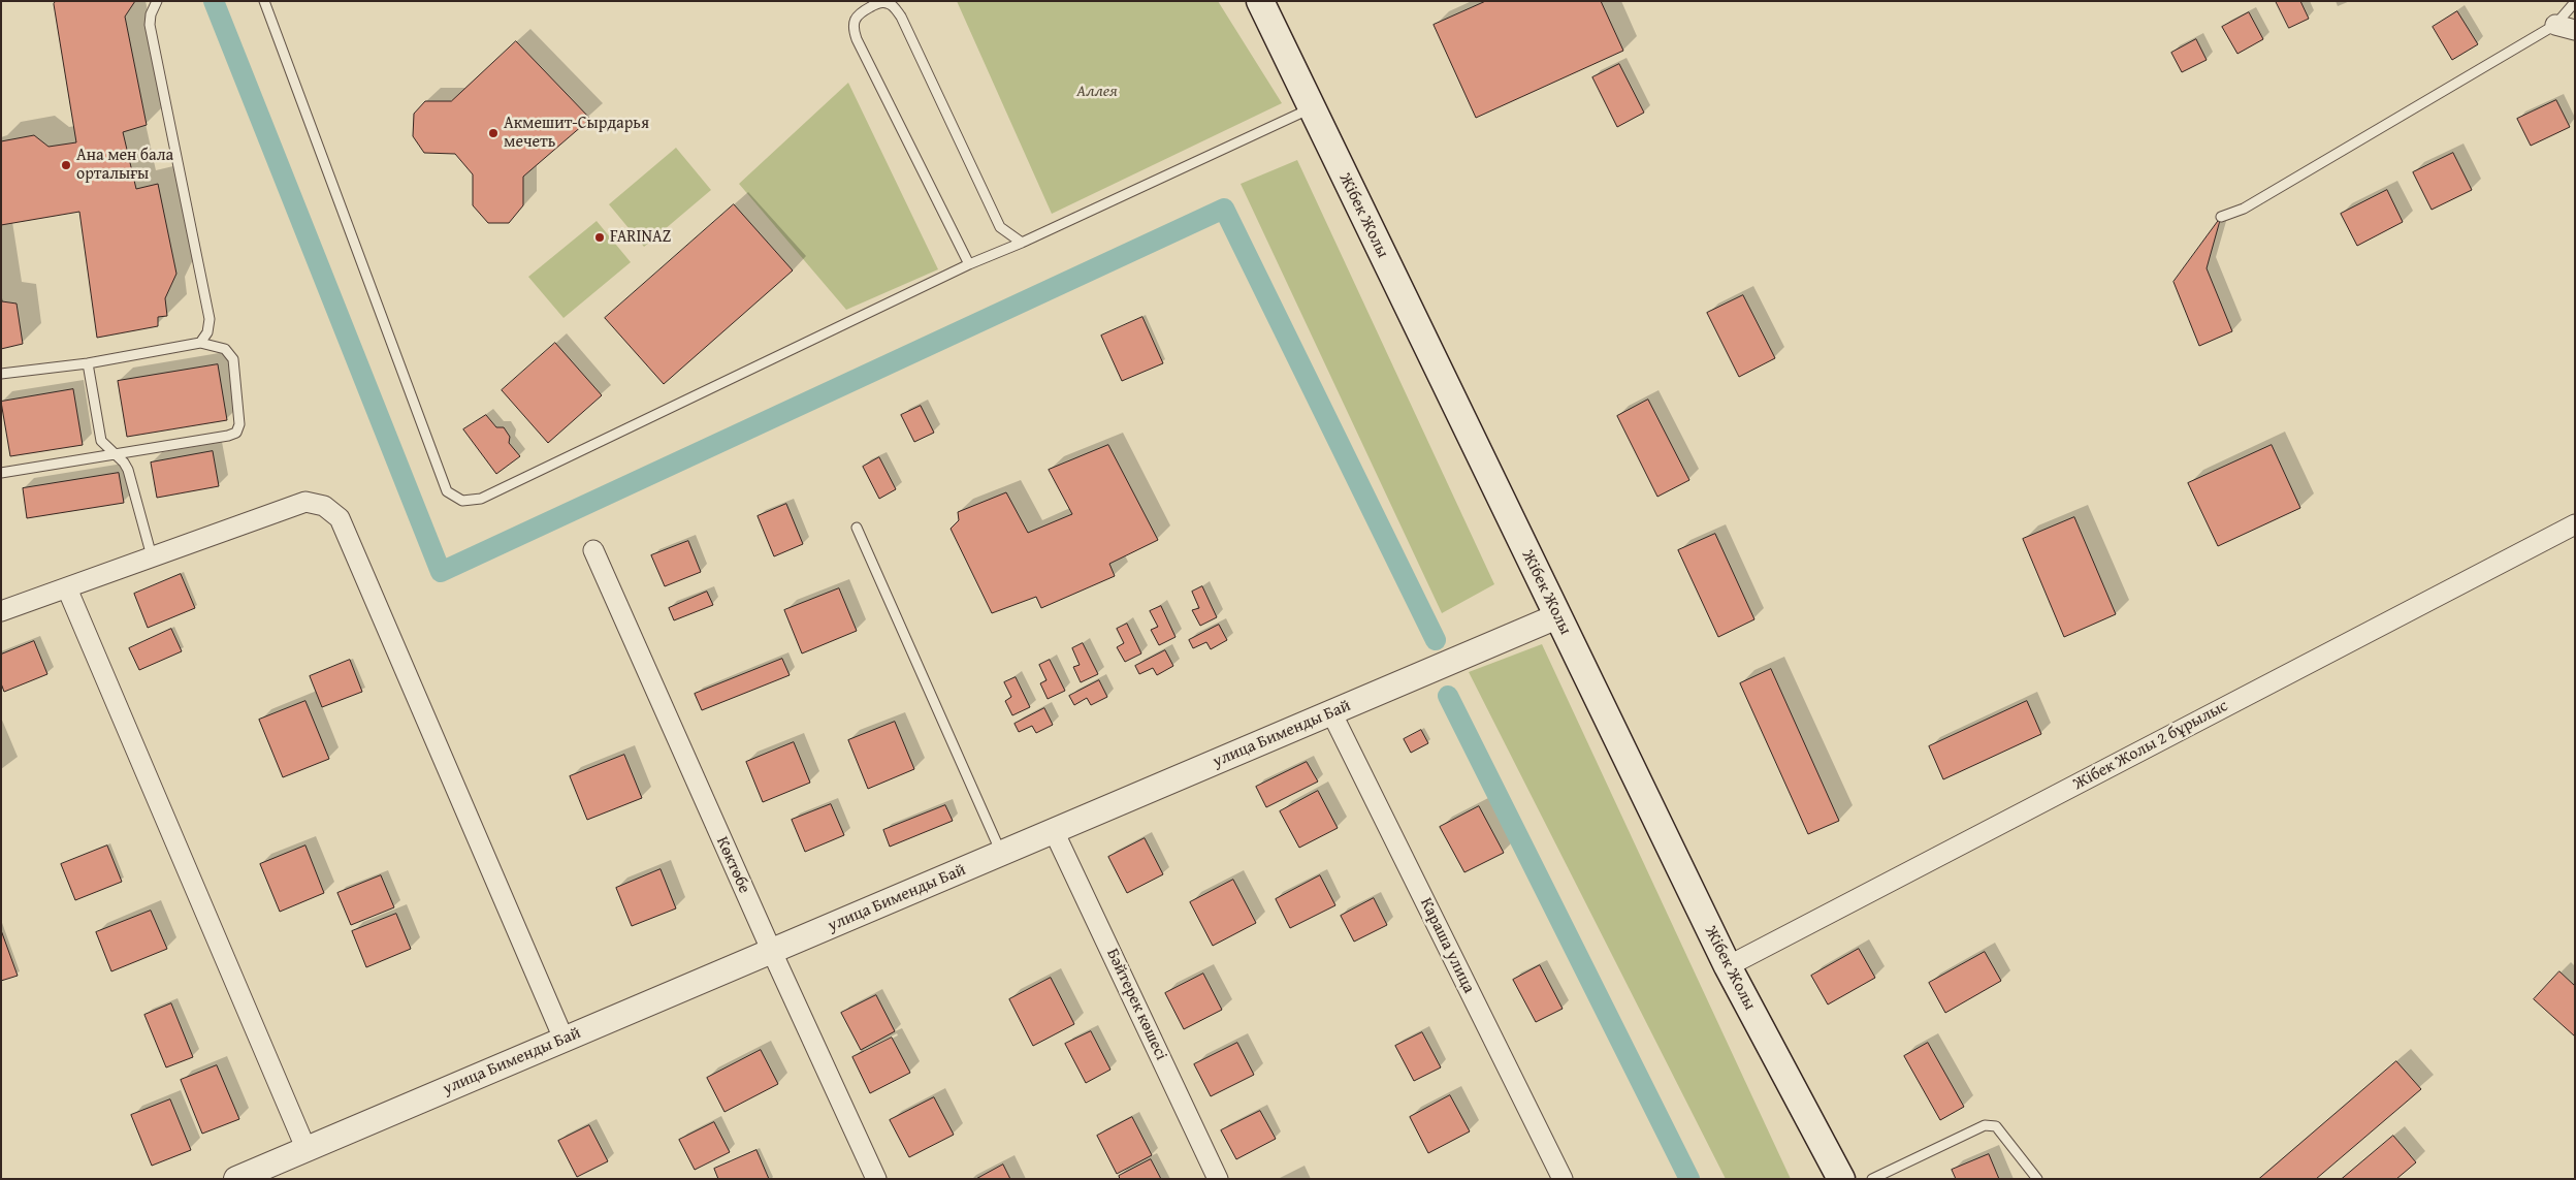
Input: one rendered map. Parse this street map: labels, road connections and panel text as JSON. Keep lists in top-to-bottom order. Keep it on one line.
{"streets":{"main road":["Жібек Жолы"],"street":["улица Бименды Бай","Жібек Жолы 2 бұрылыс","Көктөбе","Караша улица","Бәйтерек көшесі"]},"crossings":[["Жібек Жолы","улица Бименды Бай"],["Жібек Жолы","Жібек Жолы 2 бұрылыс"],["улица Бименды Бай","Көктөбе"],["улица Бименды Бай","Караша улица"],["улица Бименды Бай","Бәйтерек көшесі"]],"parks":["Аллея"],"places":["Акмешит-Сырдарья мечеть","Ана мен бала орталығы","FARINAZ"]}
